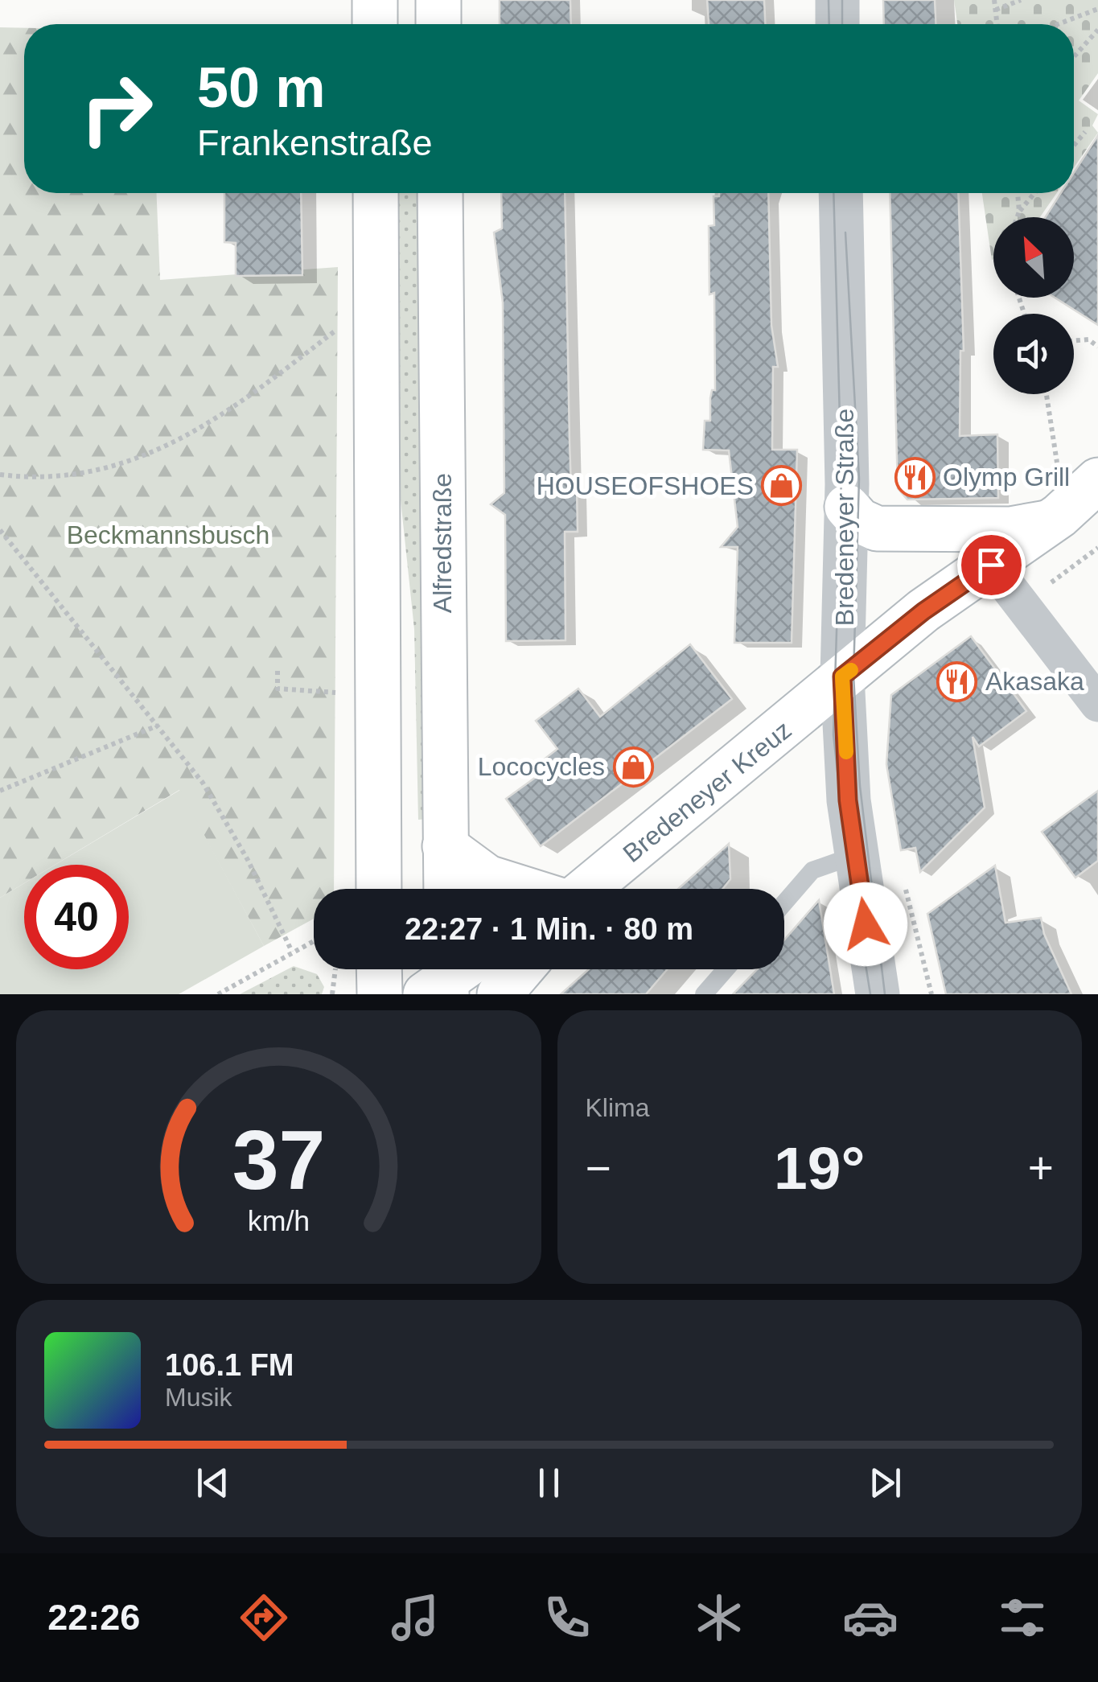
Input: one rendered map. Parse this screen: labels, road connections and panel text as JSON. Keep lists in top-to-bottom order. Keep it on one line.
{"streets":{"main road":["Alfredstraße","Bredeneyer Kreuz"],"street":["Bredeneyer Straße"]},"crossings":[["Bredeneyer Straße","Bredeneyer Kreuz"]],"parks":["Beckmannsbusch"],"places":{"restaurant":["Olymp Grill","Akasaka"],"shop":["HOUSEOFSHOES","Lococycles"]},"north":"top left","page":{"turn":["50 m","Frankenstraße"],"limit":"40","trip":"22:27 · 1 Min. · 80 m","tile":"Klima","heat":["−","19°","+"],"song":["106.1 FM","Musik"],"tabs":"22:26","gauge":["37","km/h"]}}
